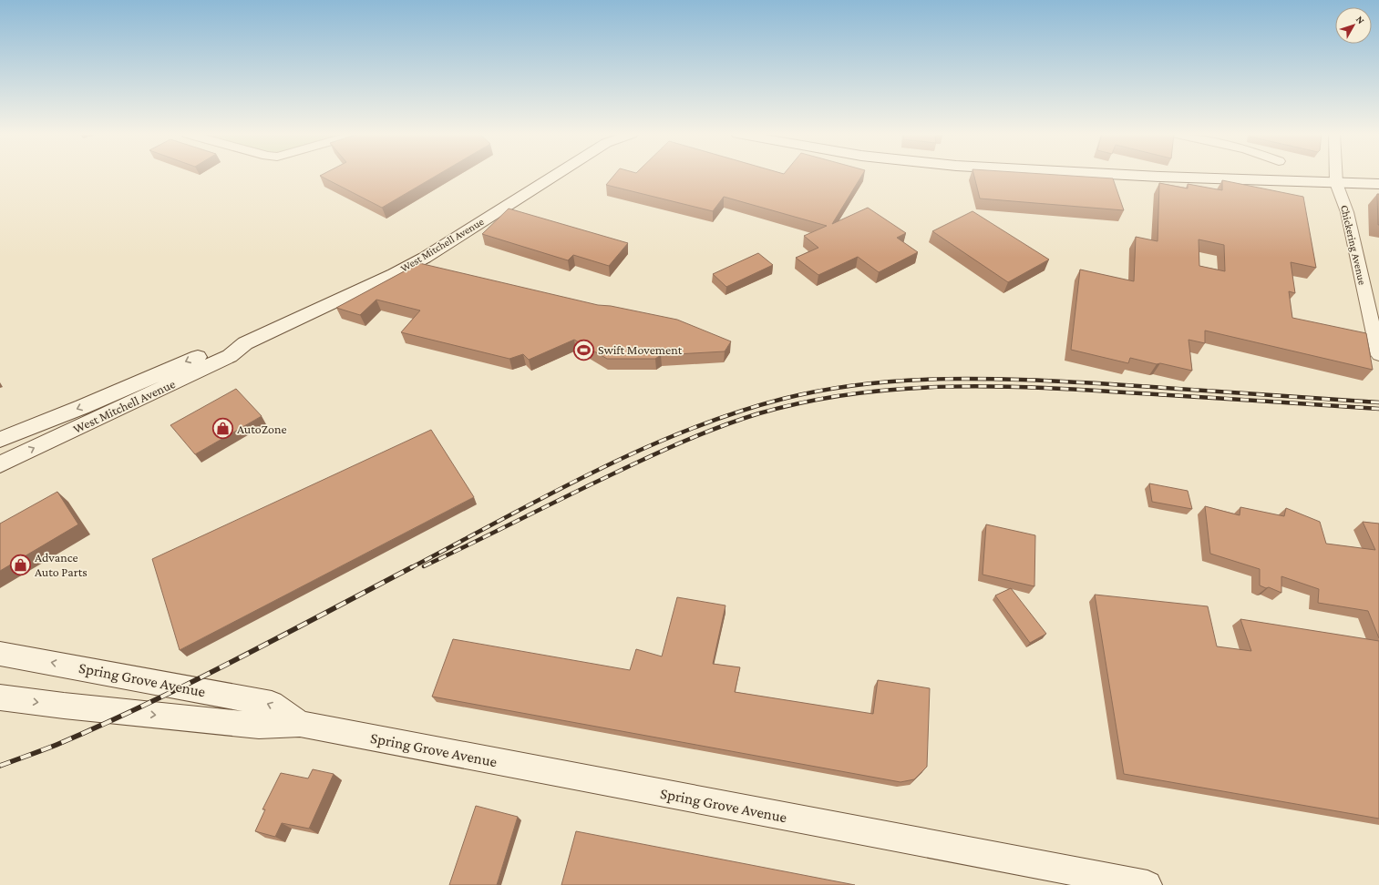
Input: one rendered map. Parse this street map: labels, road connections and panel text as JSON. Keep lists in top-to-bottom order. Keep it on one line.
{"streets":{"street":["West Mitchell Avenue","Chickering Avenue","Spring Grove Avenue"]},"places":{"sports":["Swift Movement"],"shop":["AutoZone","Advance Auto Parts"]},"north":"top right"}
